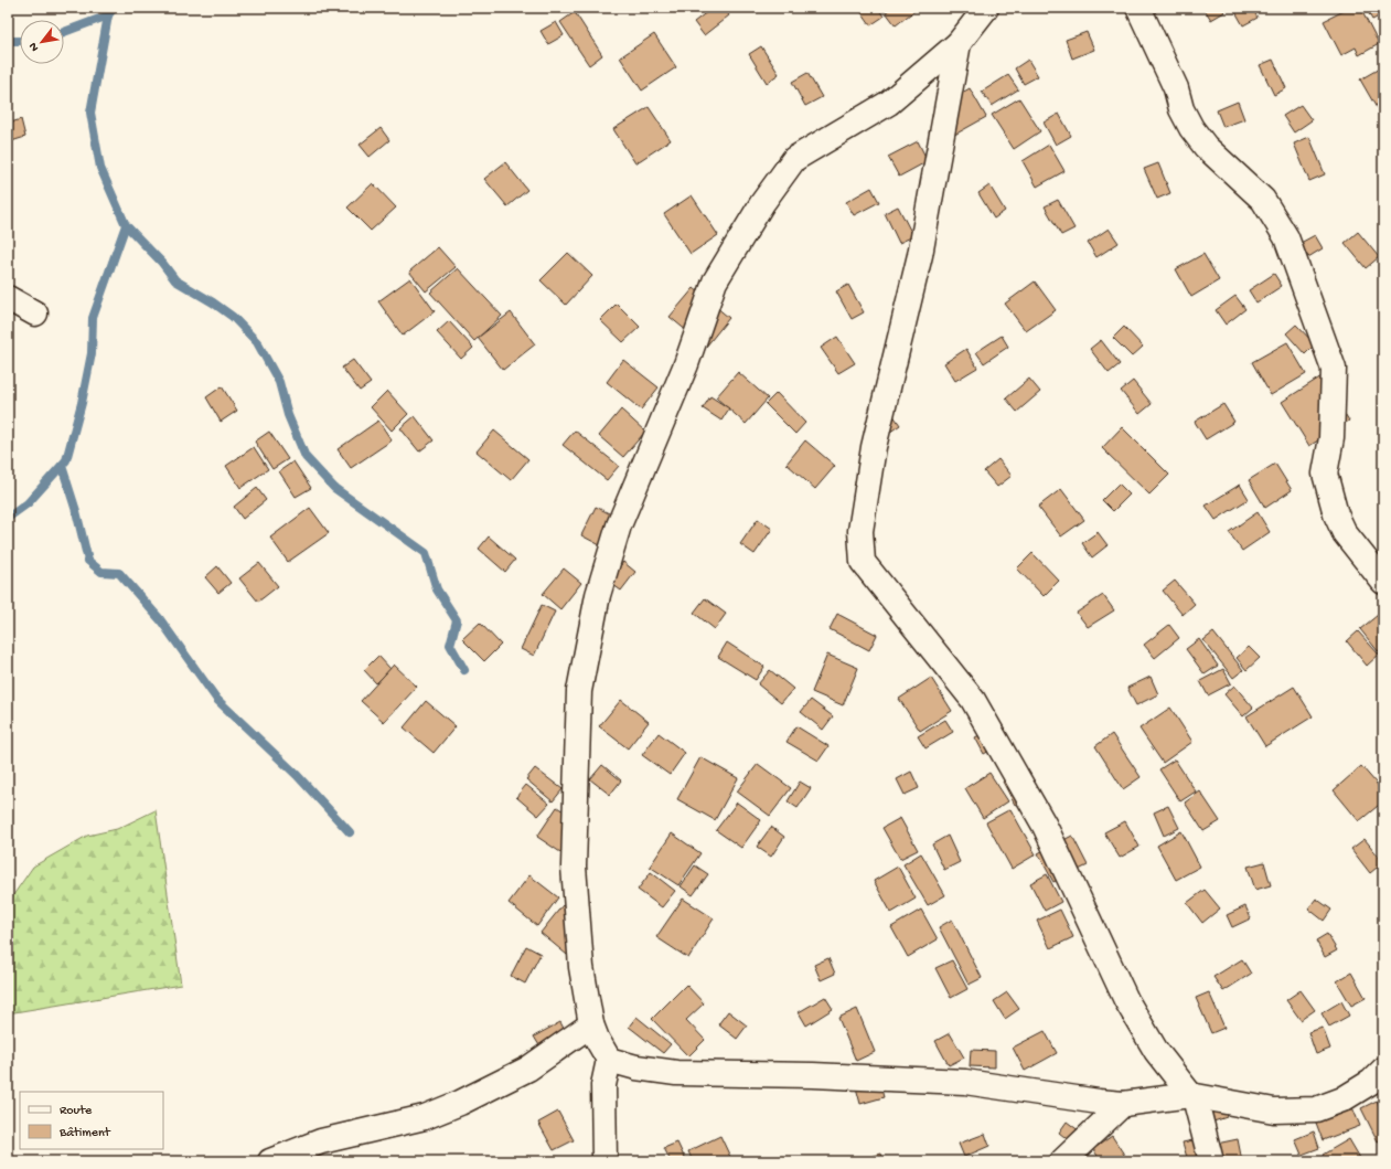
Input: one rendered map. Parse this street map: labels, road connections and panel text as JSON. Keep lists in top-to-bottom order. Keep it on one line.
{"legend":["Route","Bâtiment"],"north":"bottom left"}
